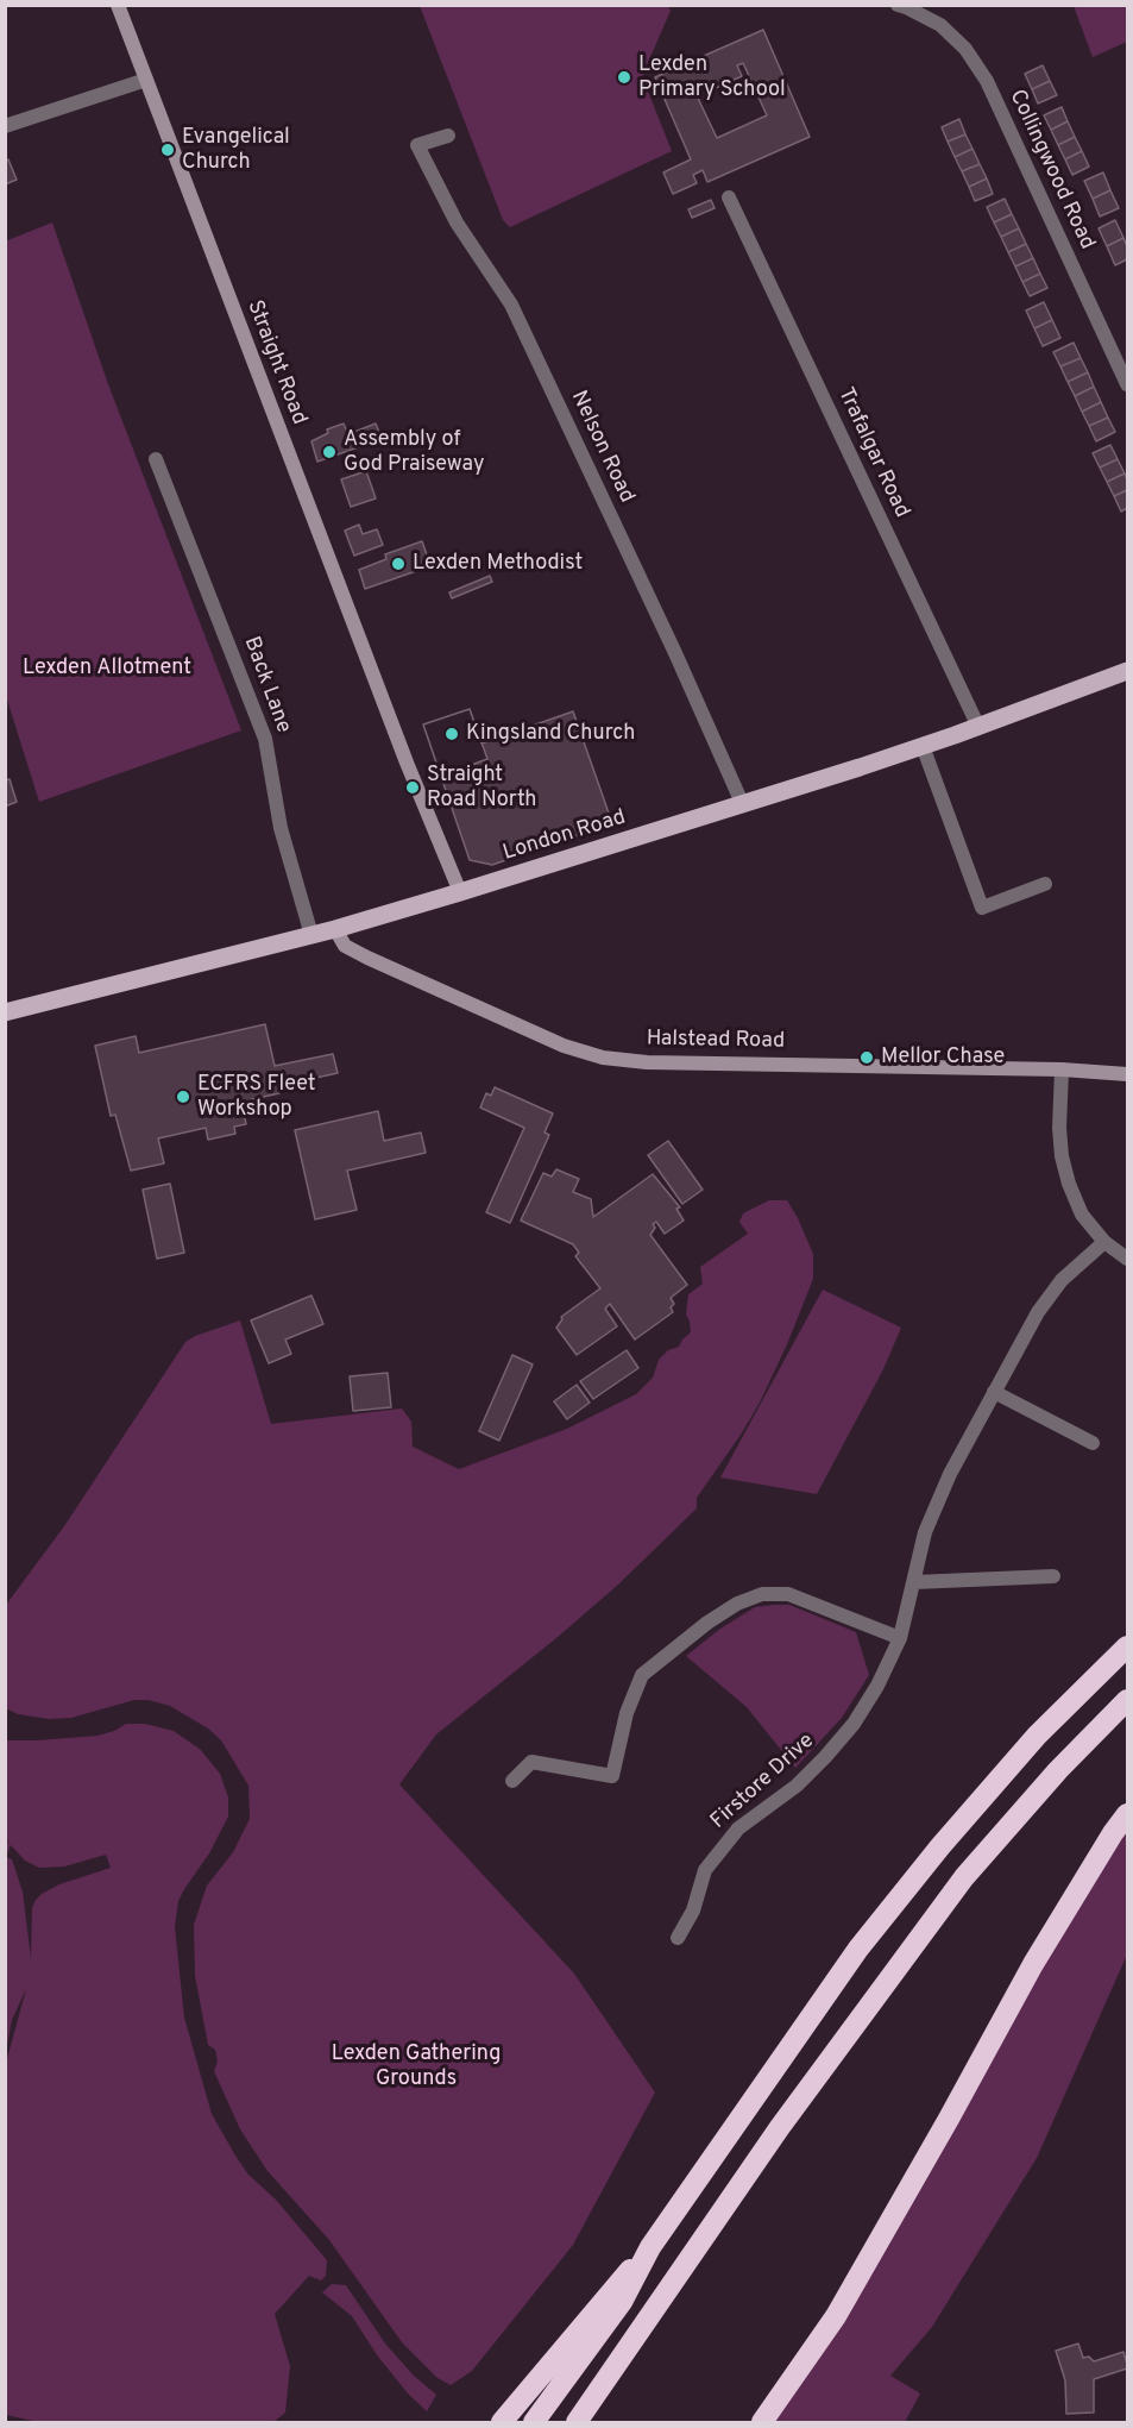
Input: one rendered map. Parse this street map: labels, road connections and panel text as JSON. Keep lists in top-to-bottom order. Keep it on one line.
{"streets":{"main road":["London Road"],"street":["Collingwood Road","Straight Road","Nelson Road","Trafalgar Road","Back Lane","Halstead Road","Firstore Drive"]},"crossings":[["Straight Road","London Road"],["Nelson Road","London Road"],["Trafalgar Road","London Road"],["Back Lane","London Road"],["London Road","Halstead Road"]],"parks":["Lexden Allotment","Lexden Gathering Grounds"],"places":["Lexden Primary School","Evangelical Church","Assembly of God Praiseway","Lexden Methodist","Kingsland Church","Straight Road North","Mellor Chase","ECFRS Fleet Workshop"]}
